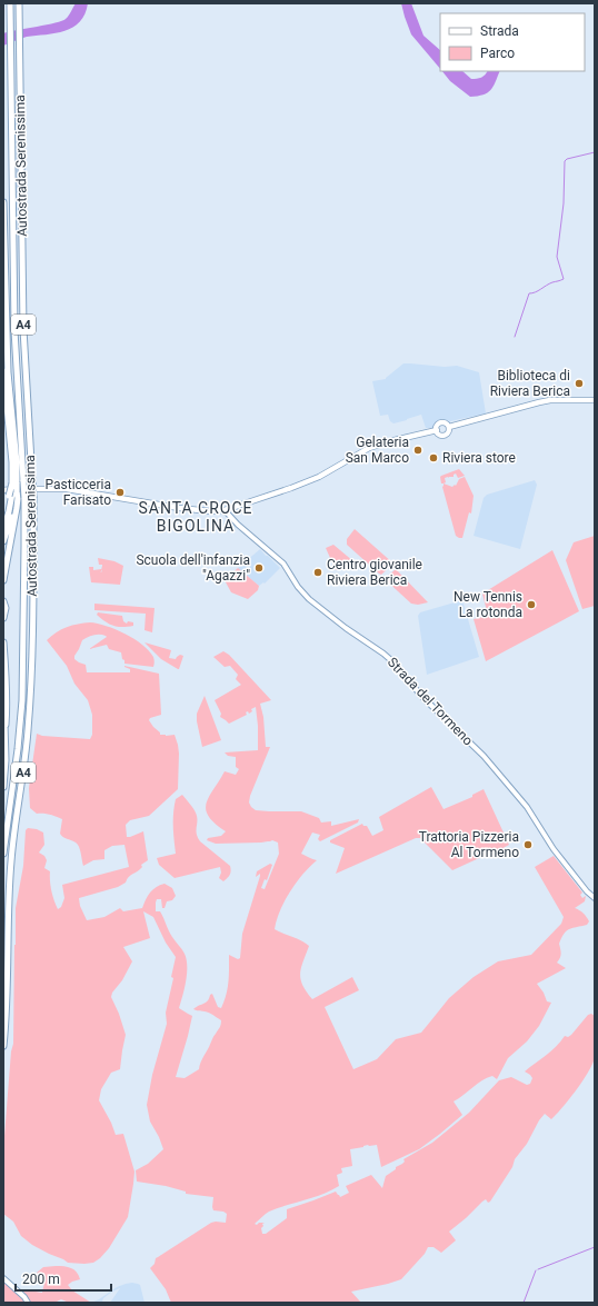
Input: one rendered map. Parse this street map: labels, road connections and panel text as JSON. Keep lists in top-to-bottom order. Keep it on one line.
{"streets":{"highway":["Autostrada Serenissima","A4"],"street":["Strada del Tormeno"]},"districts":["SANTA CROCE BIGOLINA"],"places":["Biblioteca di Riviera Berica","Gelateria San Marco","Riviera store","Pasticceria Farisato","Scuola dell'infanzia \"Agazzi\"","Centro giovanile Riviera Berica","New Tennis La rotonda","Trattoria Pizzeria Al Tormeno"],"legend":["Strada","Parco"],"scale_bar":"200 m"}
